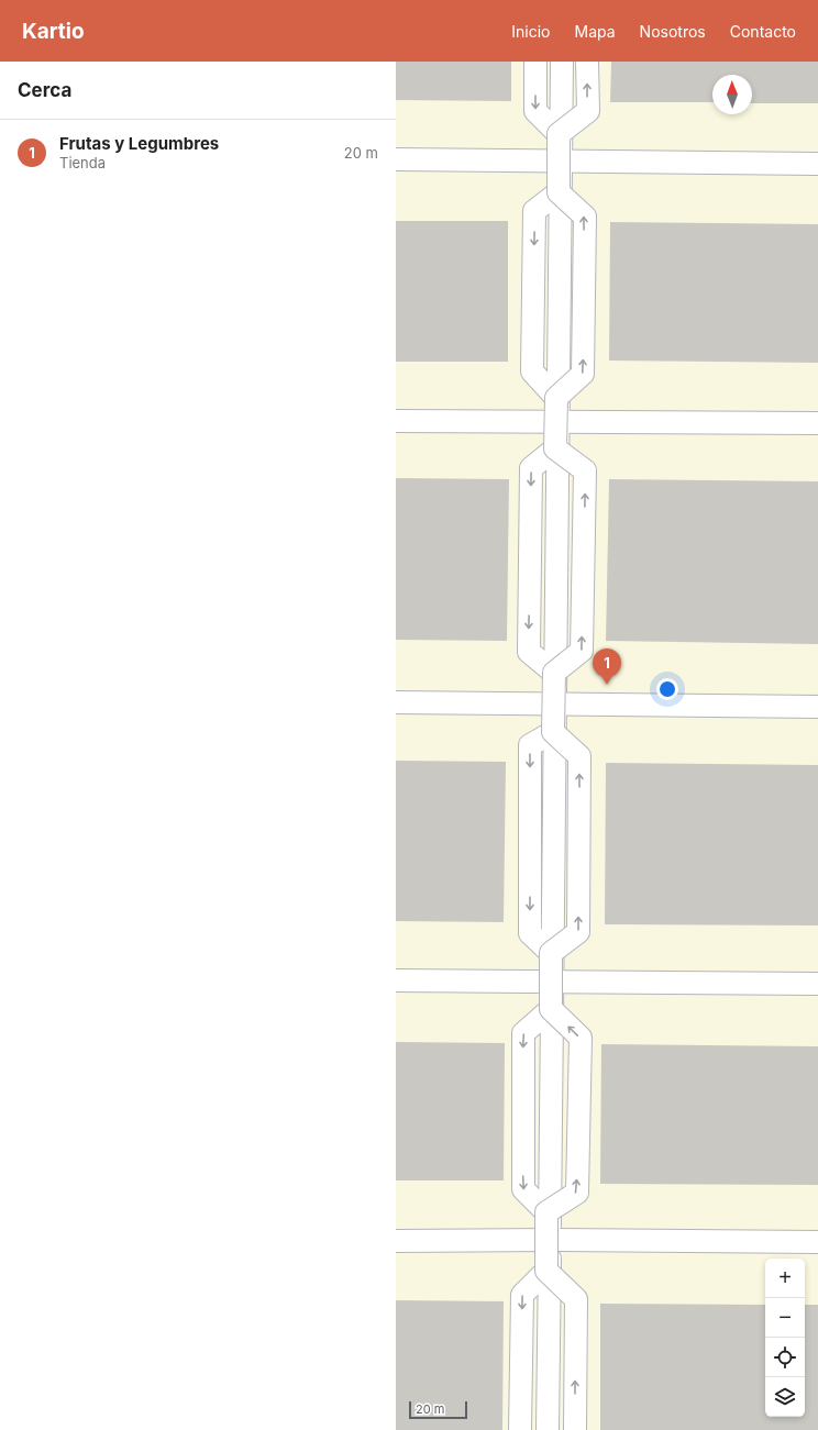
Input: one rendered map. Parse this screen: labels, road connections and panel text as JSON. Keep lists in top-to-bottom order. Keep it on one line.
{"scale_bar":"20 m","north":"top","page":{"header":"Kartio","nav":["Inicio","Mapa","Nosotros","Contacto"],"heading":"Cerca","list":[{"mark":"1","name":"Frutas y Legumbres","note":"Tienda","value":"20 m"}],"pins":"1","map_buttons":["+","−"],"scale":"20 m"}}
